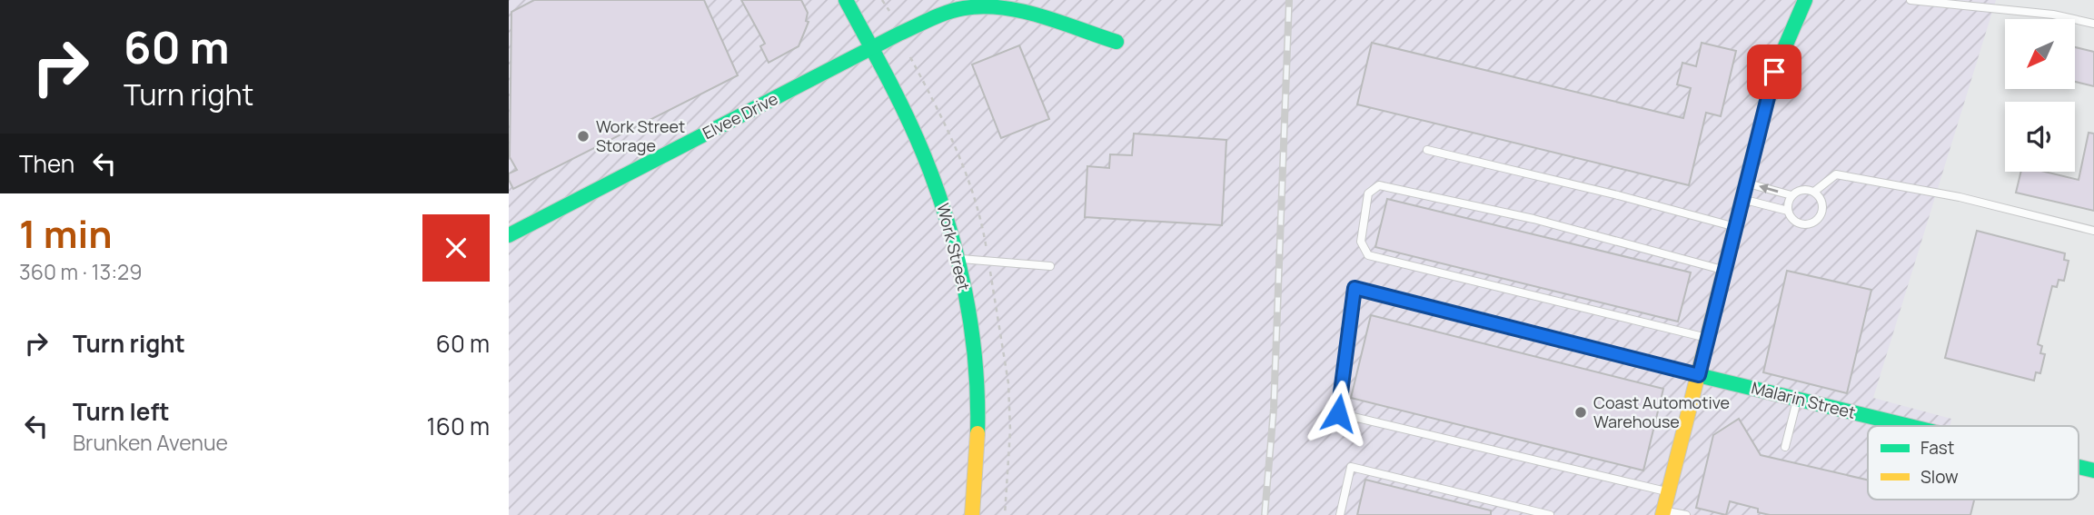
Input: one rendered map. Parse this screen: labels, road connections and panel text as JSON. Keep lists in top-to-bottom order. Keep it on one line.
{"streets":{"street":["Elvee Drive","Work Street","Malarin Street"]},"crossings":[["Elvee Drive","Work Street"]],"places":["Work Street Storage","Coast Automotive Warehouse"],"legend":["Fast","Slow"],"north":"bottom left","page":{"turn":["60 m","Turn right"],"then":"Then","heading":["1 min","360 m · 13:29"],"list":[{"name":"Turn right","value":"60 m"},{"name":"Turn left","note":"Brunken Avenue","value":"160 m"}]}}
